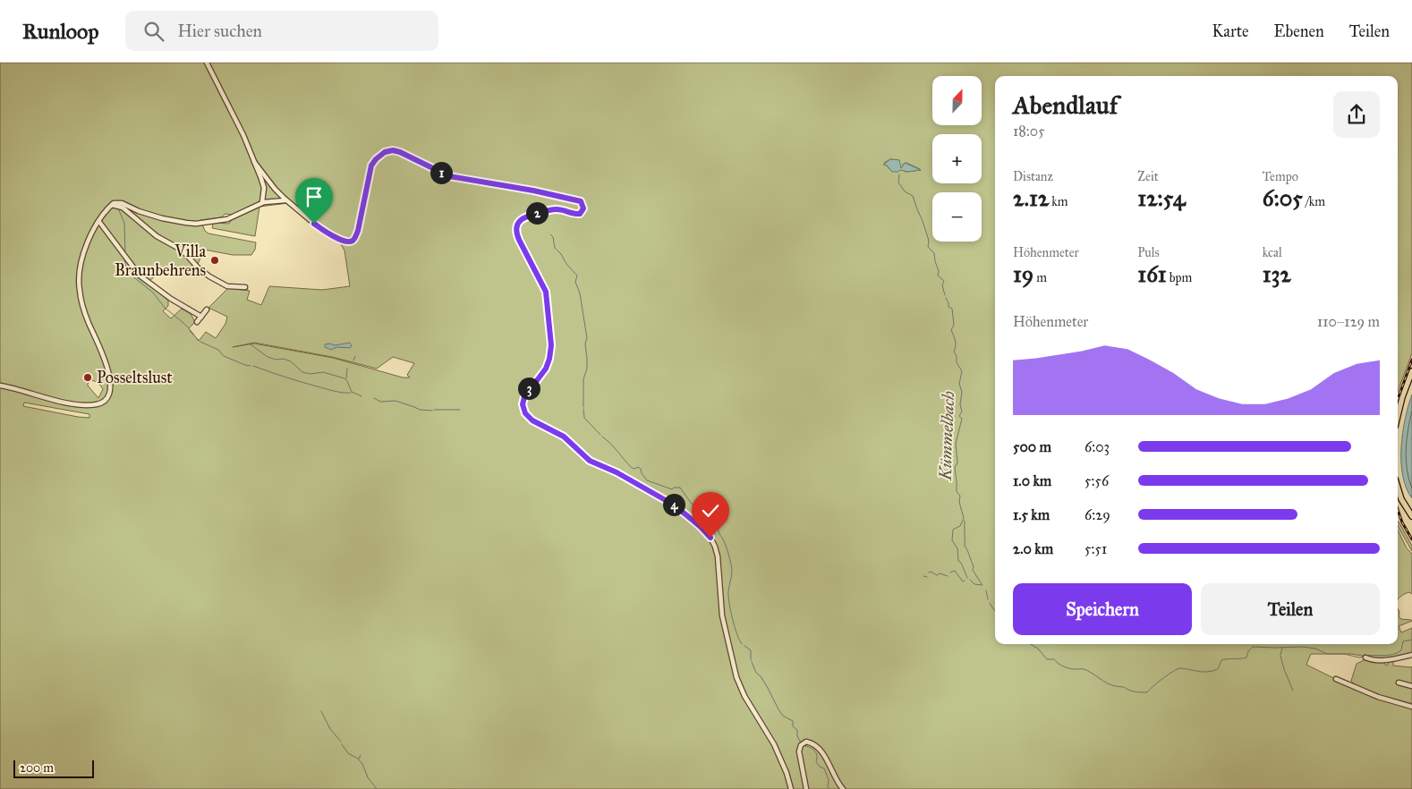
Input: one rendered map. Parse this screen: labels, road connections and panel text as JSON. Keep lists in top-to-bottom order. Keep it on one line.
{"water":["Kümmelbach"],"places":["Villa Braunbehrens","Posseltslust"],"scale_bar":"200 m","north":"top","page":{"header":"Runloop","search":"Hier suchen","nav":["Karte","Ebenen","Teilen"],"map_buttons":["+","−"],"heading":["Abendlauf","18:05"],"stats":[["Distanz","2.12 km"],["Zeit","12:54"],["Tempo","6:05 /km"],["Höhenmeter","19 m"],["Puls","161 bpm"],["kcal","132"]],"pins":["1","2","3","4"],"chart":["Höhenmeter","110–129 m"],"list":[{"name":"500 m","note":"6:03"},{"name":"1.0 km","note":"5:56"},{"name":"1.5 km","note":"6:29"},{"name":"2.0 km","note":"5:51"}],"buttons":["Speichern","Teilen"],"scale":"200 m"}}
